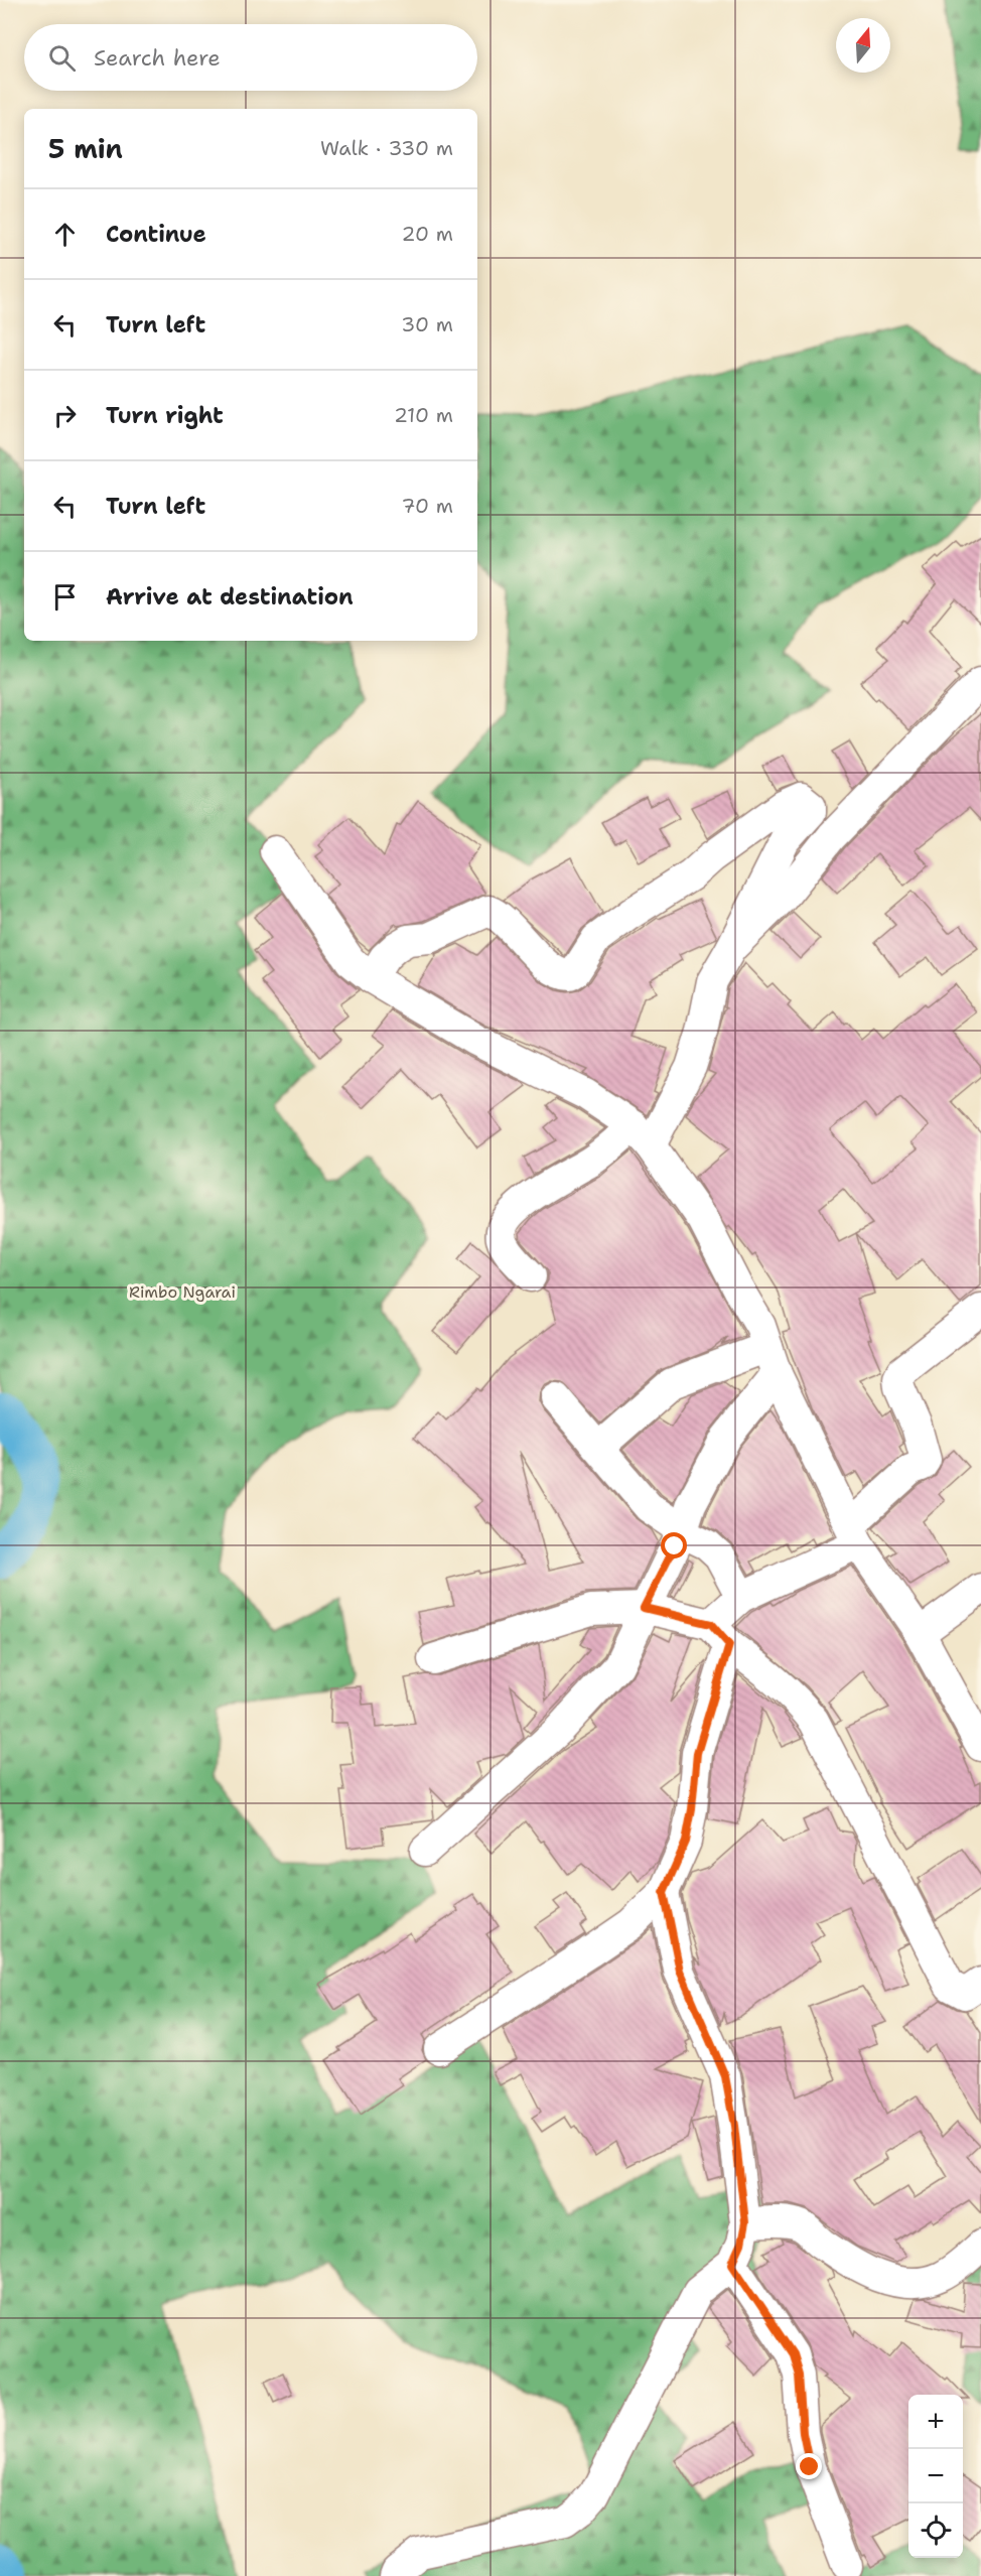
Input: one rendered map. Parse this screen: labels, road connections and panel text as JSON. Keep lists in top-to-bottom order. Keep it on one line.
{"parks":["Rimbo Ngarai"],"north":"top","page":{"search":"Search here","heading":["5 min","Walk · 330 m"],"list":[["Continue","20 m"],["Turn left","30 m"],["Turn right","210 m"],["Turn left","70 m"],"Arrive at destination"],"map_buttons":["+","−"]}}
